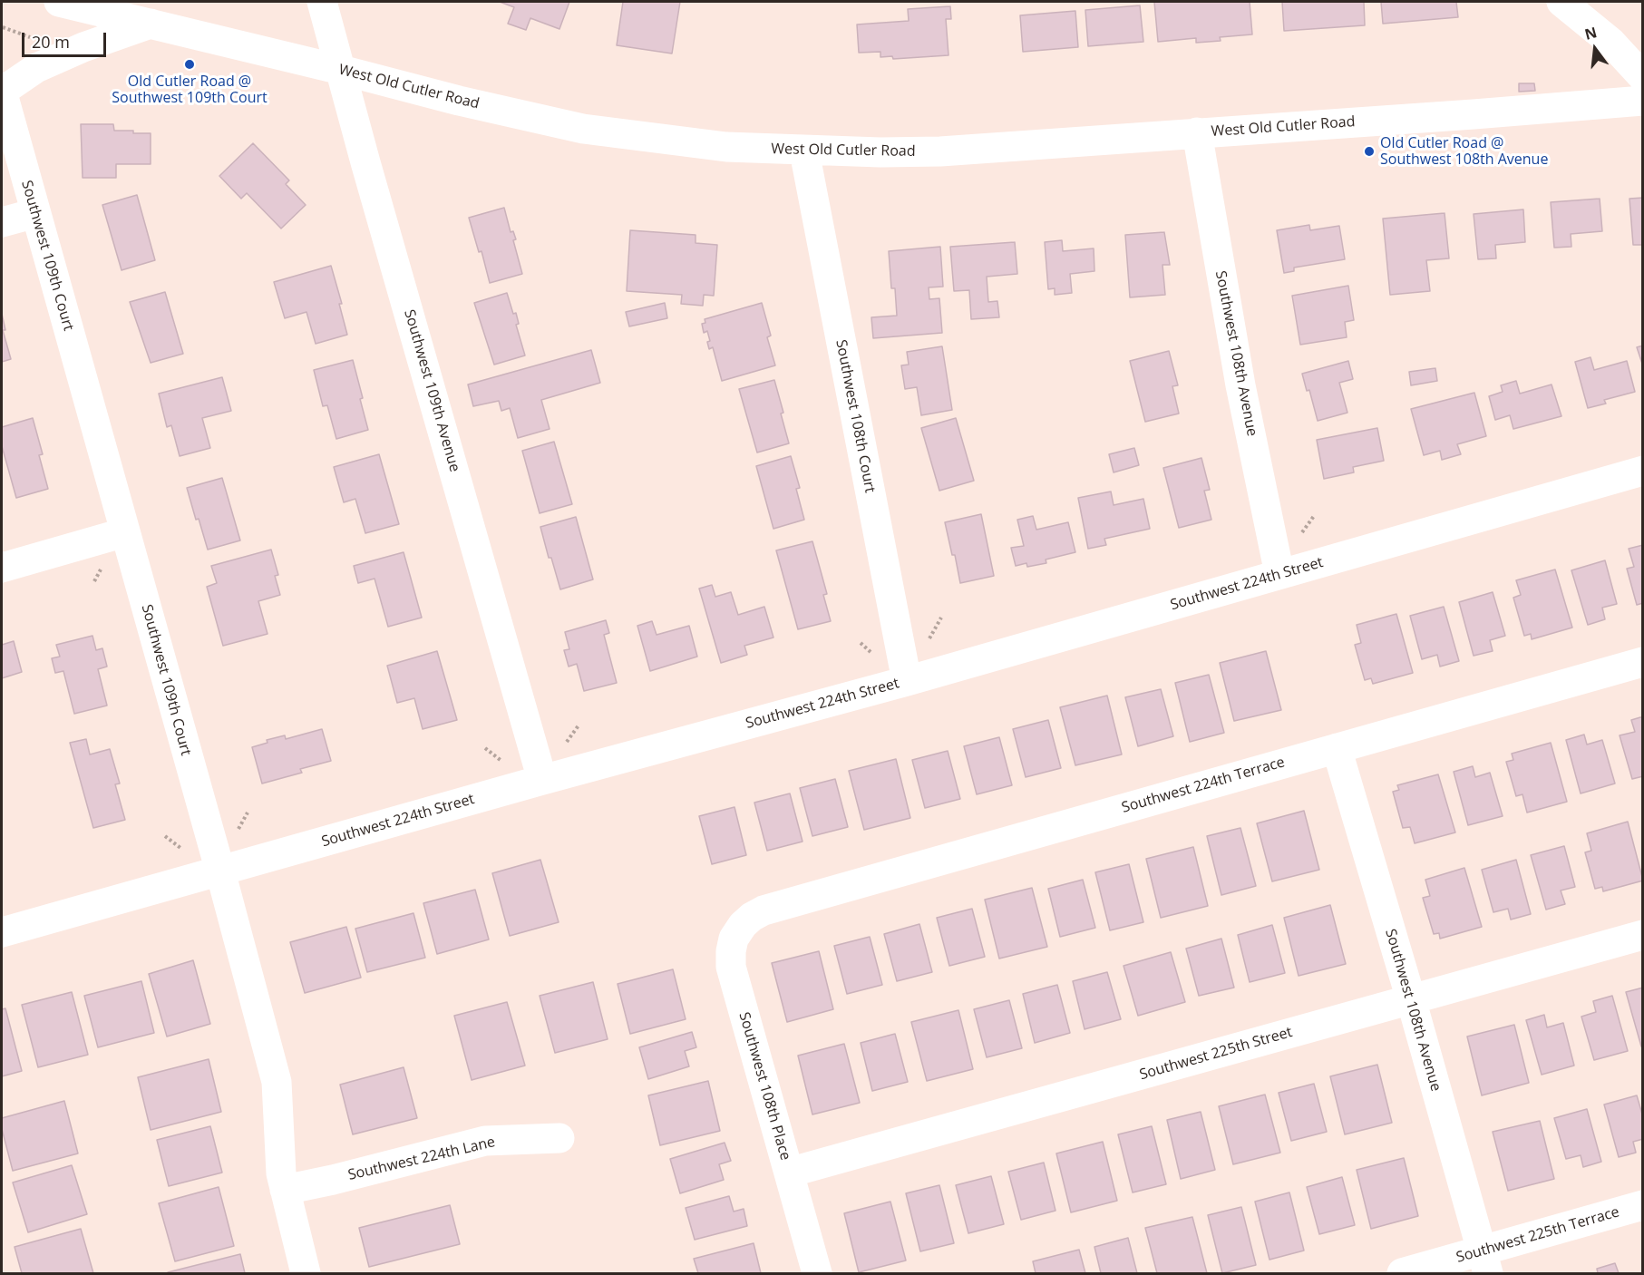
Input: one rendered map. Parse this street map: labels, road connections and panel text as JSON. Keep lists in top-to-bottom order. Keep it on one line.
{"streets":{"street":["West Old Cutler Road","Southwest 109th Court","Southwest 108th Avenue","Southwest 109th Avenue","Southwest 108th Court","Southwest 224th Street","Southwest 224th Terrace","Southwest 225th Street","Southwest 108th Place","Southwest 224th Lane","Southwest 225th Terrace"]},"crossings":[["West Old Cutler Road","Southwest 108th Avenue"],["West Old Cutler Road","Southwest 109th Avenue"],["West Old Cutler Road","Southwest 108th Court"],["Southwest 109th Court","Southwest 224th Street"],["Southwest 109th Court","Southwest 224th Lane"],["Southwest 108th Avenue","Southwest 224th Street"],["Southwest 108th Avenue","Southwest 224th Terrace"],["Southwest 108th Avenue","Southwest 225th Street"],["Southwest 108th Avenue","Southwest 225th Terrace"],["Southwest 109th Avenue","Southwest 224th Street"],["Southwest 108th Court","Southwest 224th Street"],["Southwest 224th Terrace","Southwest 108th Place"],["Southwest 225th Street","Southwest 108th Place"]],"places":["Old Cutler Road @ Southwest 109th Court","Old Cutler Road @ Southwest 108th Avenue"],"scale_bar":"20 m","north":"top"}
